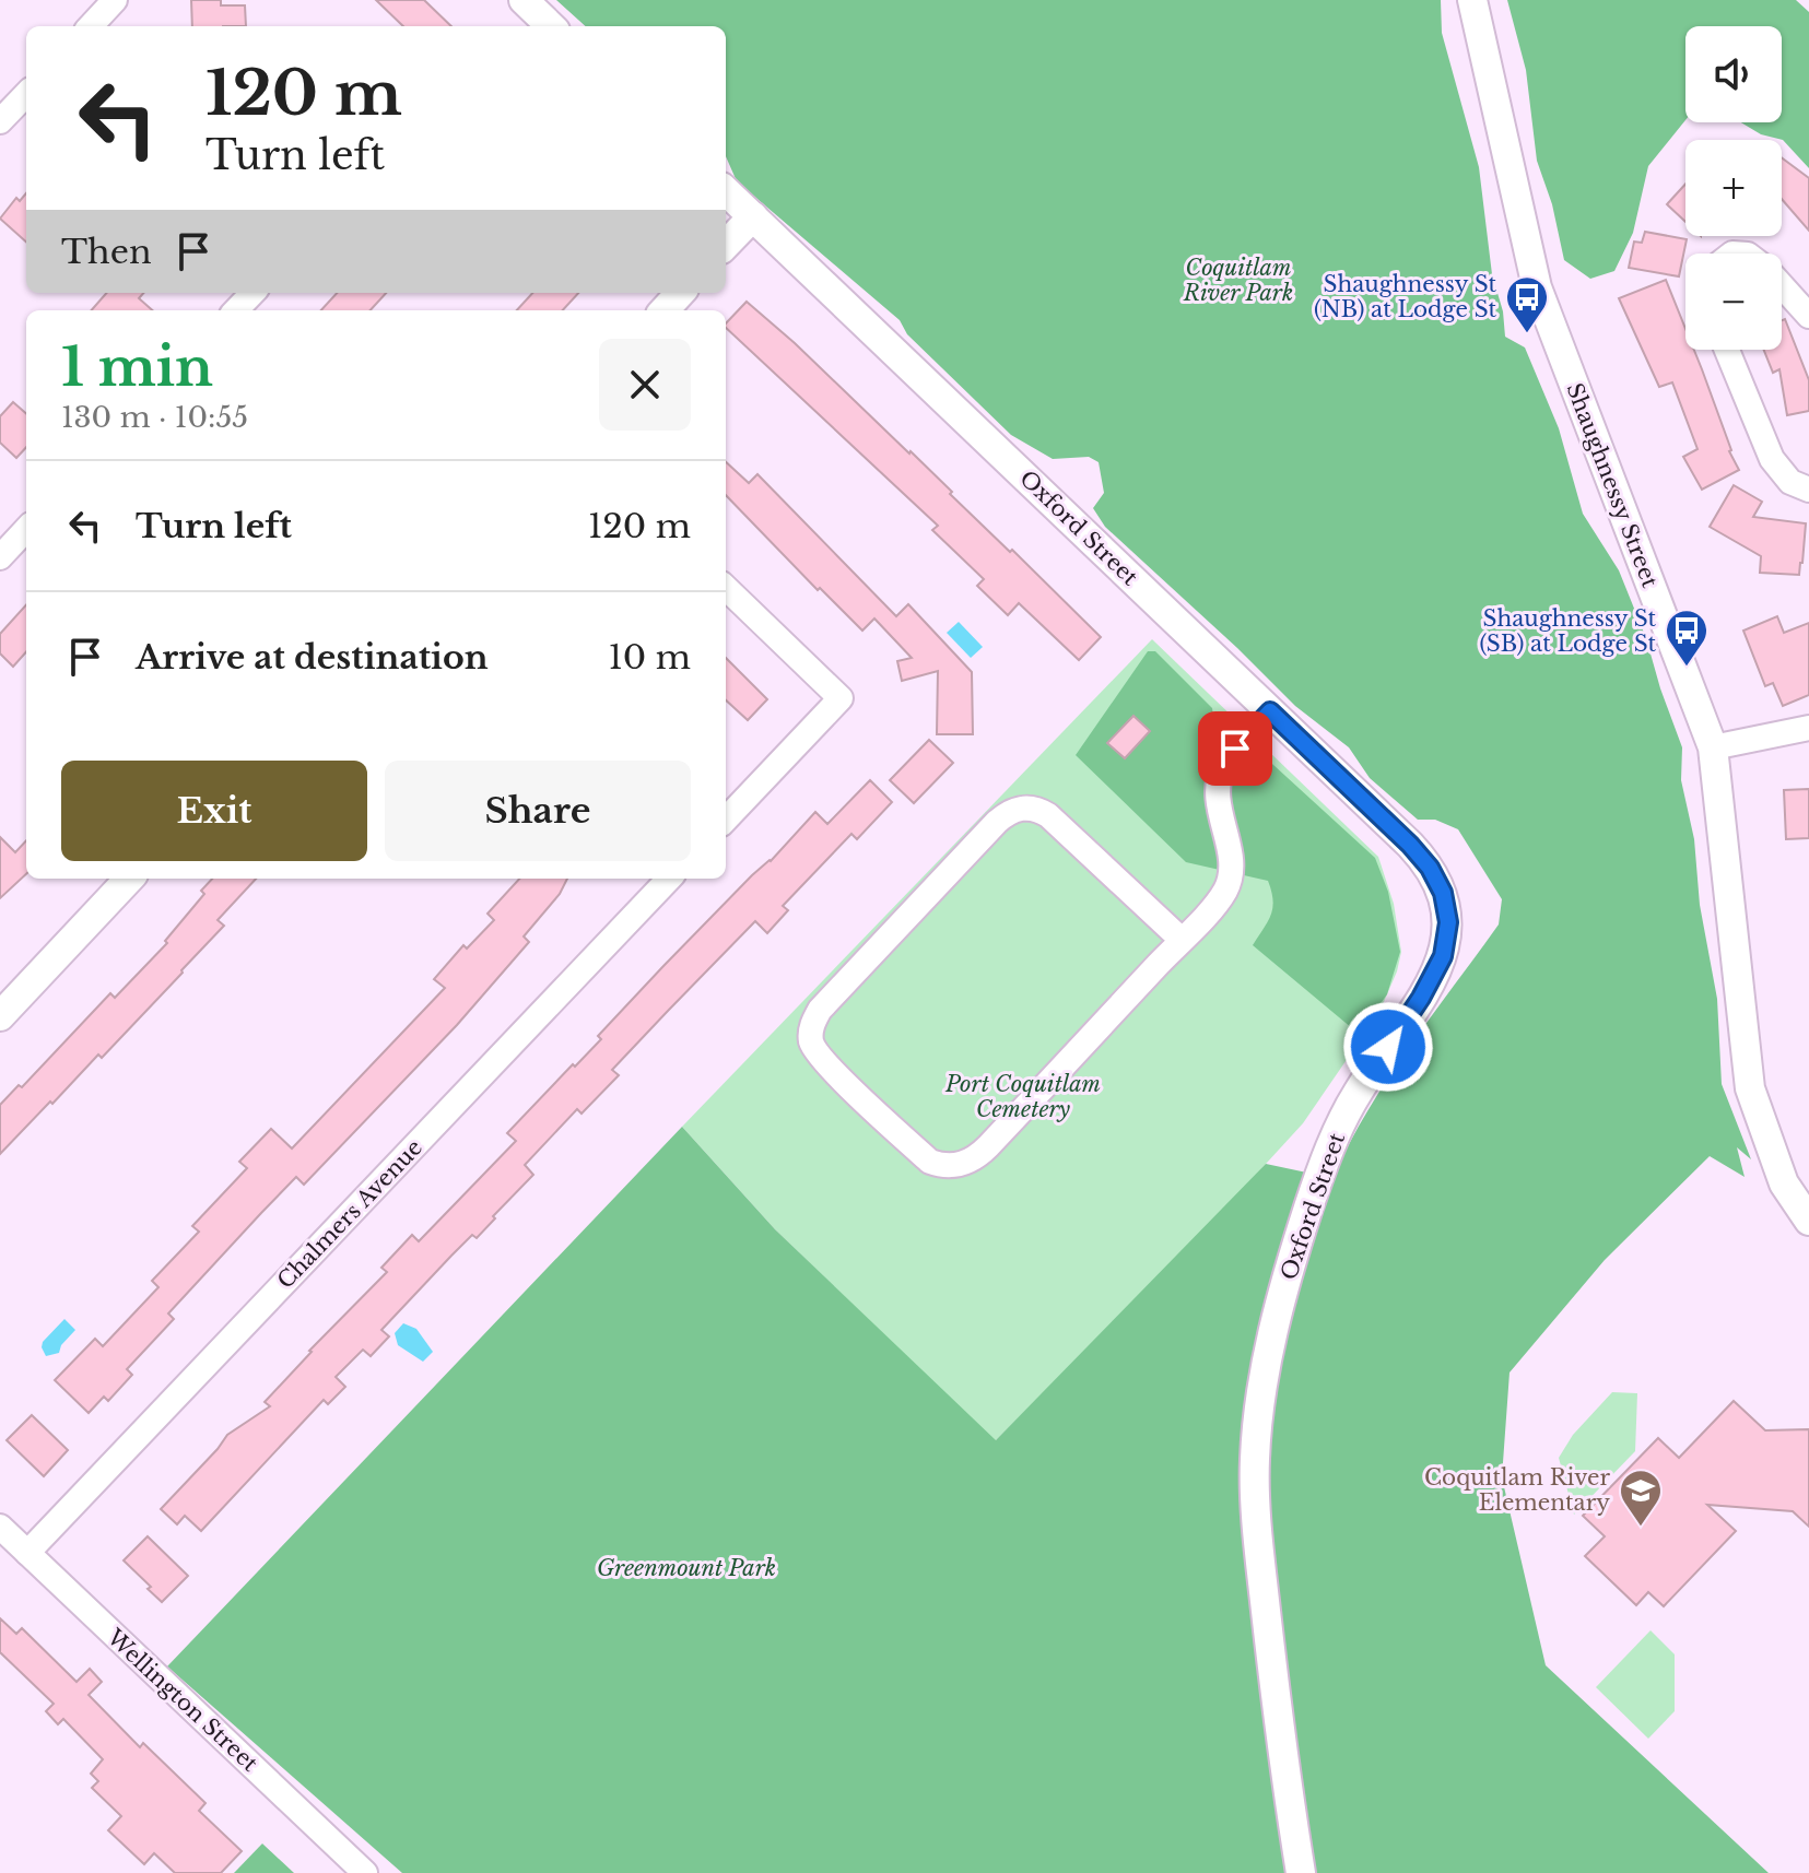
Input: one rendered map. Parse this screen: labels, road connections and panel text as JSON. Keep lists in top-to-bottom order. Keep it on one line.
{"streets":{"street":["Shaughnessy Street","Oxford Street","Chalmers Avenue","Wellington Street"]},"crossings":[["Chalmers Avenue","Wellington Street"]],"parks":["Coquitlam River Park","Port Coquitlam Cemetery","Greenmount Park"],"places":{"bus stop":["Shaughnessy St (NB) at Lodge St","Shaughnessy St (SB) at Lodge St"],"school or university":["Coquitlam River Elementary"]},"page":{"map_buttons":["+","−"],"turn":["120 m","Turn left"],"then":"Then","heading":["1 min","130 m · 10:55"],"list":[{"name":"Turn left","value":"120 m"},{"name":"Arrive at destination","value":"10 m"}],"buttons":["Exit","Share"]}}
